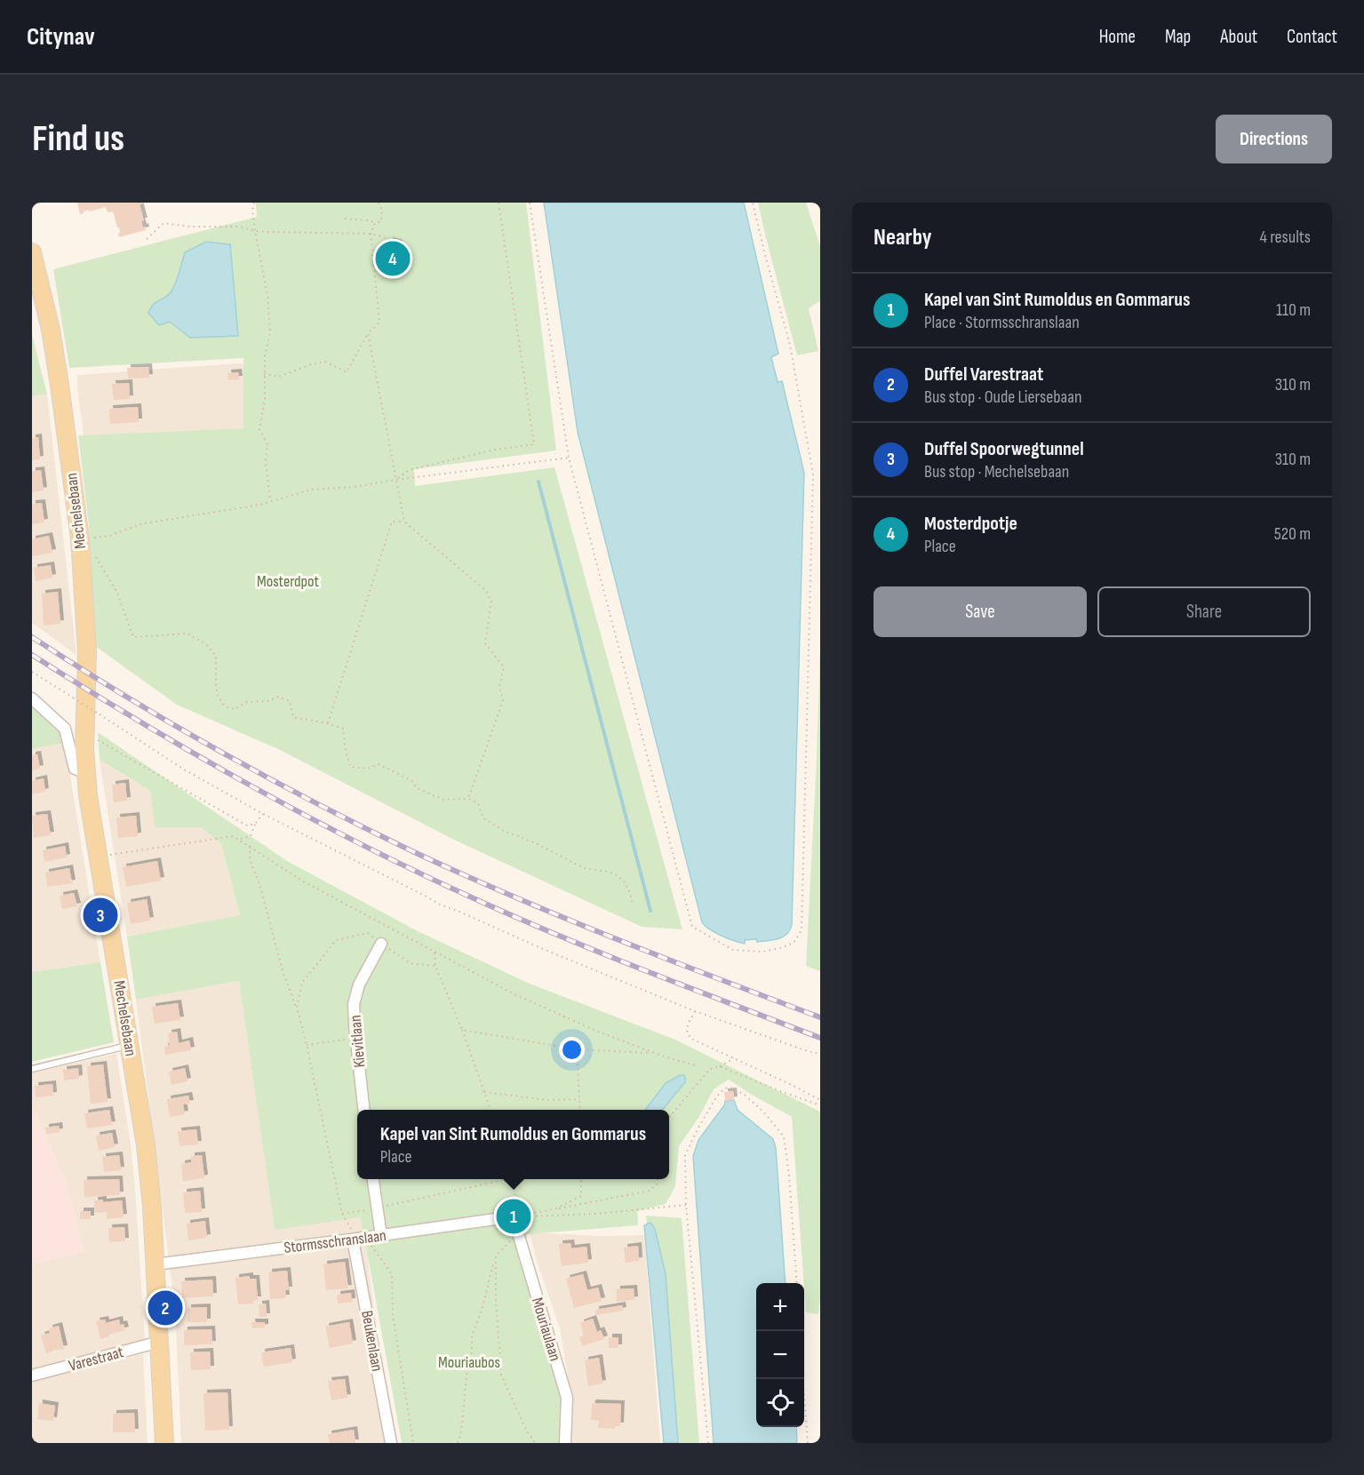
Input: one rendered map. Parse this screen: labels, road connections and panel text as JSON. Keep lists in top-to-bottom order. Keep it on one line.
{"streets":{"main road":["Mechelsebaan"],"street":["Kievitlaan","Stormsschranslaan","Mouriaulaan","Beukenlaan","Varestraat"]},"crossings":[["Mechelsebaan","Stormsschranslaan"],["Mechelsebaan","Varestraat"],["Stormsschranslaan","Mouriaulaan"],["Stormsschranslaan","Beukenlaan"]],"parks":["Mosterdpot","Mouriaubos"],"page":{"header":"Citynav","nav":["Home","Map","About","Contact"],"buttons":["Directions",["Save","Share"]],"title":"Find us","heading":["Nearby","4 results"],"pins":["4","3","1","2"],"list":[{"mark":"1","name":"Kapel van Sint Rumoldus en Gommarus","note":"Place · Stormsschranslaan","value":"110 m"},{"mark":"2","name":"Duffel Varestraat","note":"Bus stop · Oude Liersebaan","value":"310 m"},{"mark":"3","name":"Duffel Spoorwegtunnel","note":"Bus stop · Mechelsebaan","value":"310 m"},{"mark":"4","name":"Mosterdpotje","note":"Place","value":"520 m"}],"popup":["Kapel van Sint Rumoldus en Gommarus","Place"],"map_buttons":["+","−"]}}
